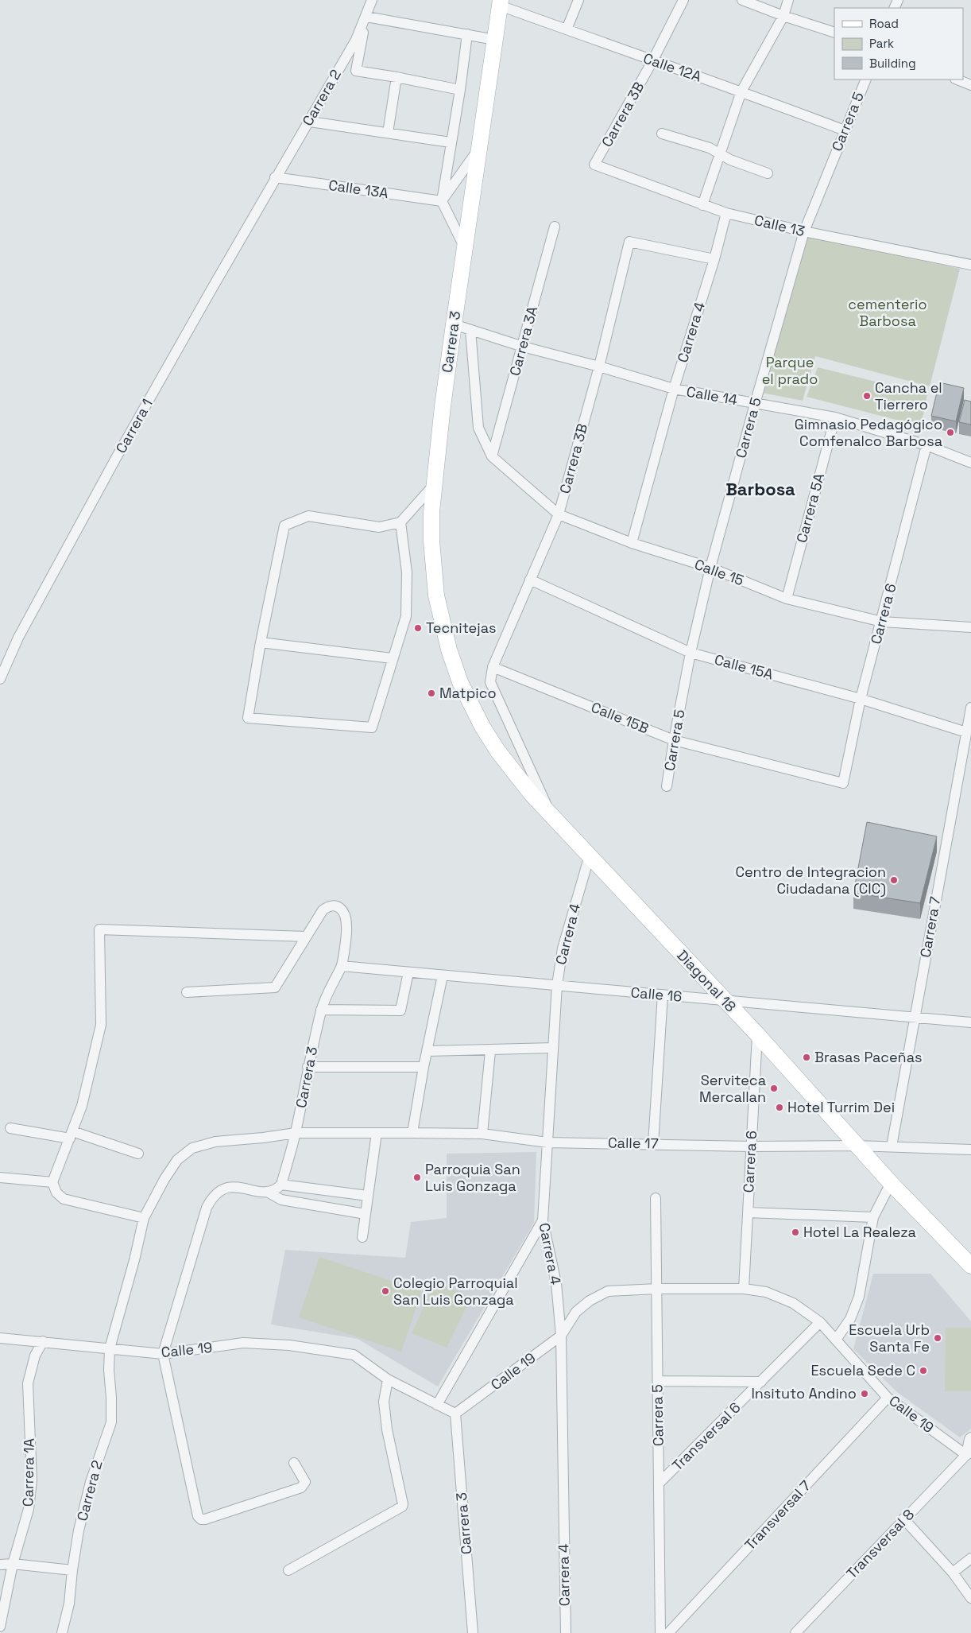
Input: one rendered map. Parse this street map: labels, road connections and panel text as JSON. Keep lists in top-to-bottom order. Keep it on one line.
{"streets":{"main road":["Carrera 3","Diagonal 18"],"street":["Calle 12A","Carrera 2","Carrera 3B","Carrera 5","Calle 13A","Calle 13","Carrera 4","Carrera 3A","Calle 14","Carrera 1","Carrera 5A","Calle 15","Carrera 6","Calle 15A","Calle 15B","Carrera 7","Calle 16","Calle 17","Calle 19","Transversal 6","Carrera 1A","Transversal 7","Transversal 8"]},"crossings":[["Calle 12A","Carrera 3B"],["Calle 12A","Carrera 5"],["Calle 12A","Carrera 3"],["Carrera 2","Calle 13A"],["Carrera 2","Carrera 1"],["Carrera 2","Calle 17"],["Carrera 2","Calle 19"],["Carrera 3B","Calle 13"],["Carrera 3B","Carrera 4"],["Carrera 3B","Calle 14"],["Carrera 3B","Calle 15"],["Carrera 3B","Calle 15A"],["Carrera 3B","Calle 15B"],["Carrera 5","Calle 13"],["Carrera 5","Calle 14"],["Carrera 5","Calle 15"],["Carrera 5","Calle 15A"],["Carrera 5","Calle 15B"],["Carrera 5","Calle 19"],["Carrera 5","Transversal 6"],["Calle 13A","Carrera 1"],["Calle 13","Carrera 4"],["Carrera 4","Calle 14"],["Carrera 4","Calle 15"],["Carrera 4","Diagonal 18"],["Carrera 4","Calle 16"],["Carrera 4","Calle 17"],["Carrera 4","Calle 19"],["Carrera 3A","Calle 14"],["Carrera 3A","Calle 15"],["Carrera 3","Calle 14"],["Carrera 3","Diagonal 18"],["Carrera 3","Calle 16"],["Carrera 3","Calle 17"],["Carrera 3","Calle 19"],["Calle 14","Carrera 5A"],["Calle 14","Carrera 6"],["Carrera 5A","Calle 15"],["Calle 15","Carrera 6"],["Carrera 6","Calle 15A"],["Carrera 6","Calle 15B"],["Carrera 6","Diagonal 18"],["Carrera 6","Calle 17"],["Carrera 6","Calle 19"],["Calle 15A","Carrera 7"],["Carrera 7","Calle 16"],["Carrera 7","Calle 17"],["Diagonal 18","Calle 16"],["Diagonal 18","Calle 17"],["Calle 19","Transversal 6"],["Calle 19","Carrera 1A"],["Calle 19","Transversal 7"],["Calle 19","Transversal 8"]],"districts":["Barbosa"],"parks":["cementerio Barbosa","Parque el prado"],"places":["Cancha el Tierrero","Gimnasio Pedagógico Comfenalco Barbosa","Tecnitejas","Matpico","Centro de Integracion Ciudadana (CIC)","Brasas Paceñas","Serviteca Mercallan","Hotel Turrim Dei","Parroquia San Luis Gonzaga","Hotel La Realeza","Colegio Parroquial San Luis Gonzaga","Escuela Urb Santa Fe","Escuela Sede C","Insituto Andino"],"legend":["Road","Park","Building"]}
